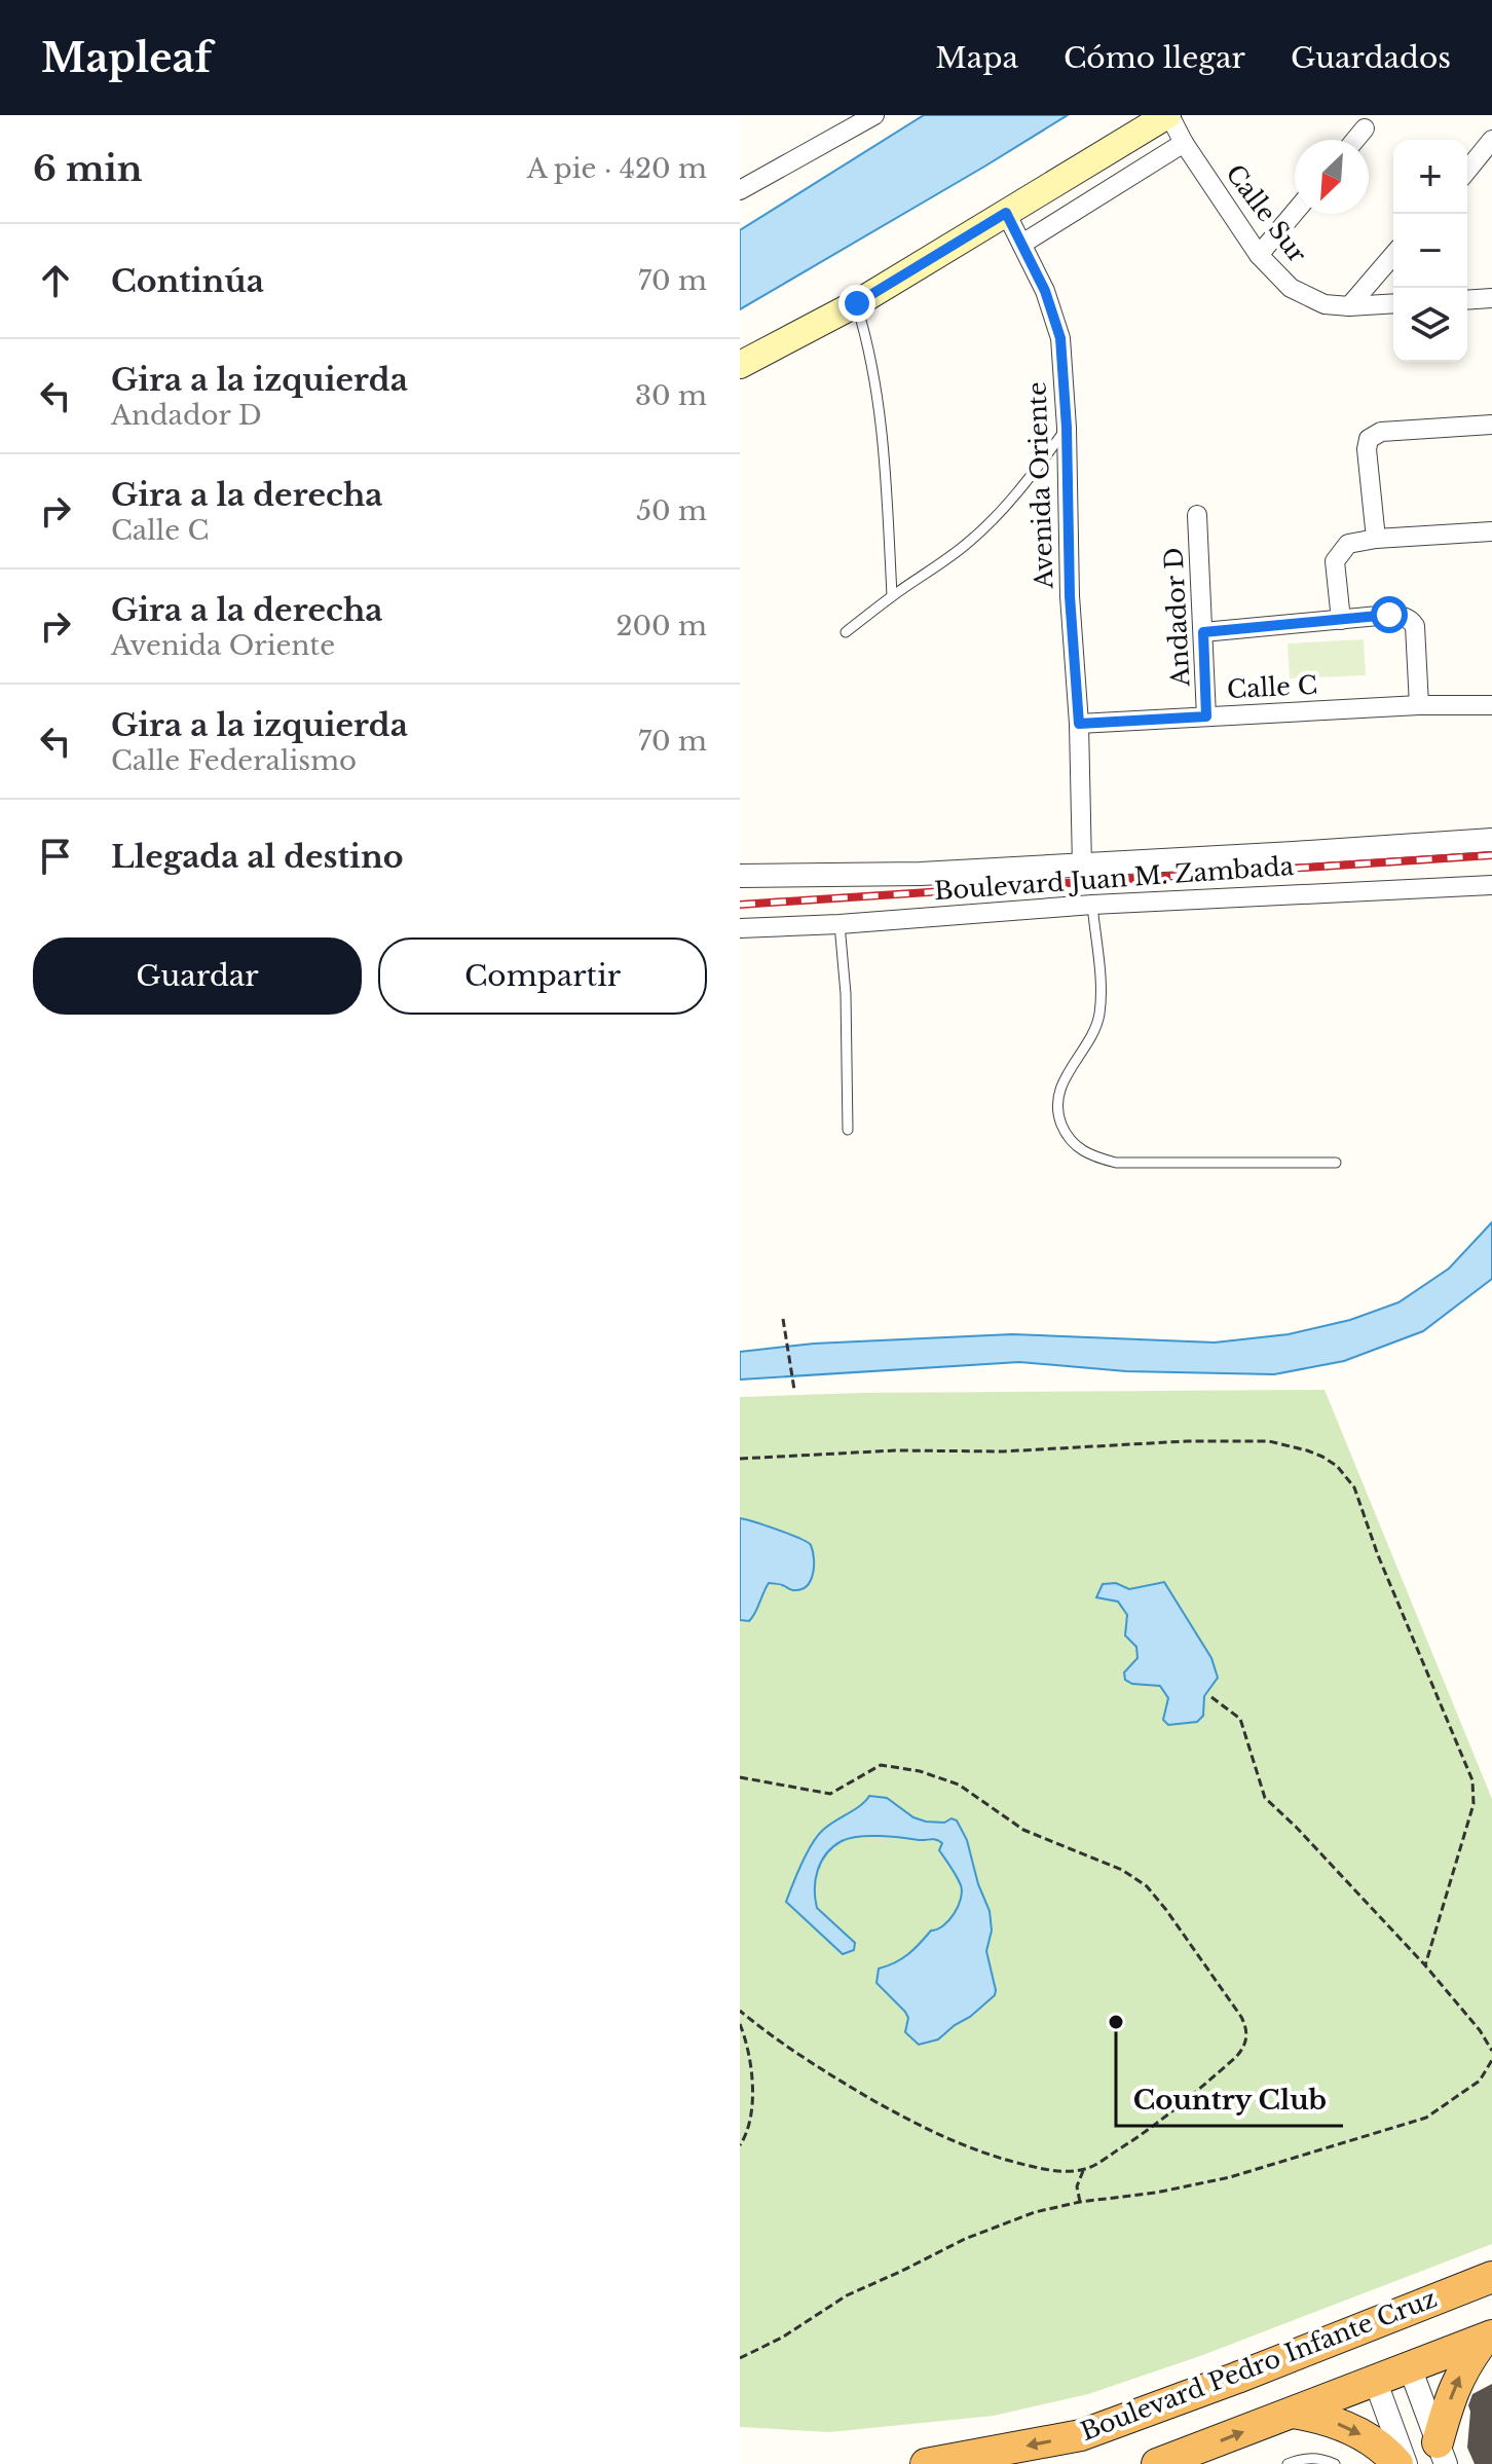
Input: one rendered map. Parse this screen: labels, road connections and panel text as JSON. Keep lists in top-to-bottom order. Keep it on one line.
{"streets":{"highway":["Boulevard Pedro Infante Cruz"],"street":["Calle Sur","Avenida Oriente","Andador D","Calle C","Boulevard Juan M. Zambada"]},"crossings":[["Avenida Oriente","Calle C"],["Avenida Oriente","Boulevard Juan M. Zambada"],["Andador D","Calle C"]],"places":["Country Club"],"north":"bottom left","page":{"header":"Mapleaf","nav":["Mapa","Cómo llegar","Guardados"],"heading":["6 min","A pie · 420 m"],"map_buttons":["+","−"],"list":[["Continúa","70 m"],["Gira a la izquierda","Andador D","30 m"],["Gira a la derecha","Calle C","50 m"],["Gira a la derecha","Avenida Oriente","200 m"],["Gira a la izquierda","Calle Federalismo","70 m"],"Llegada al destino"],"buttons":["Guardar","Compartir"]}}
